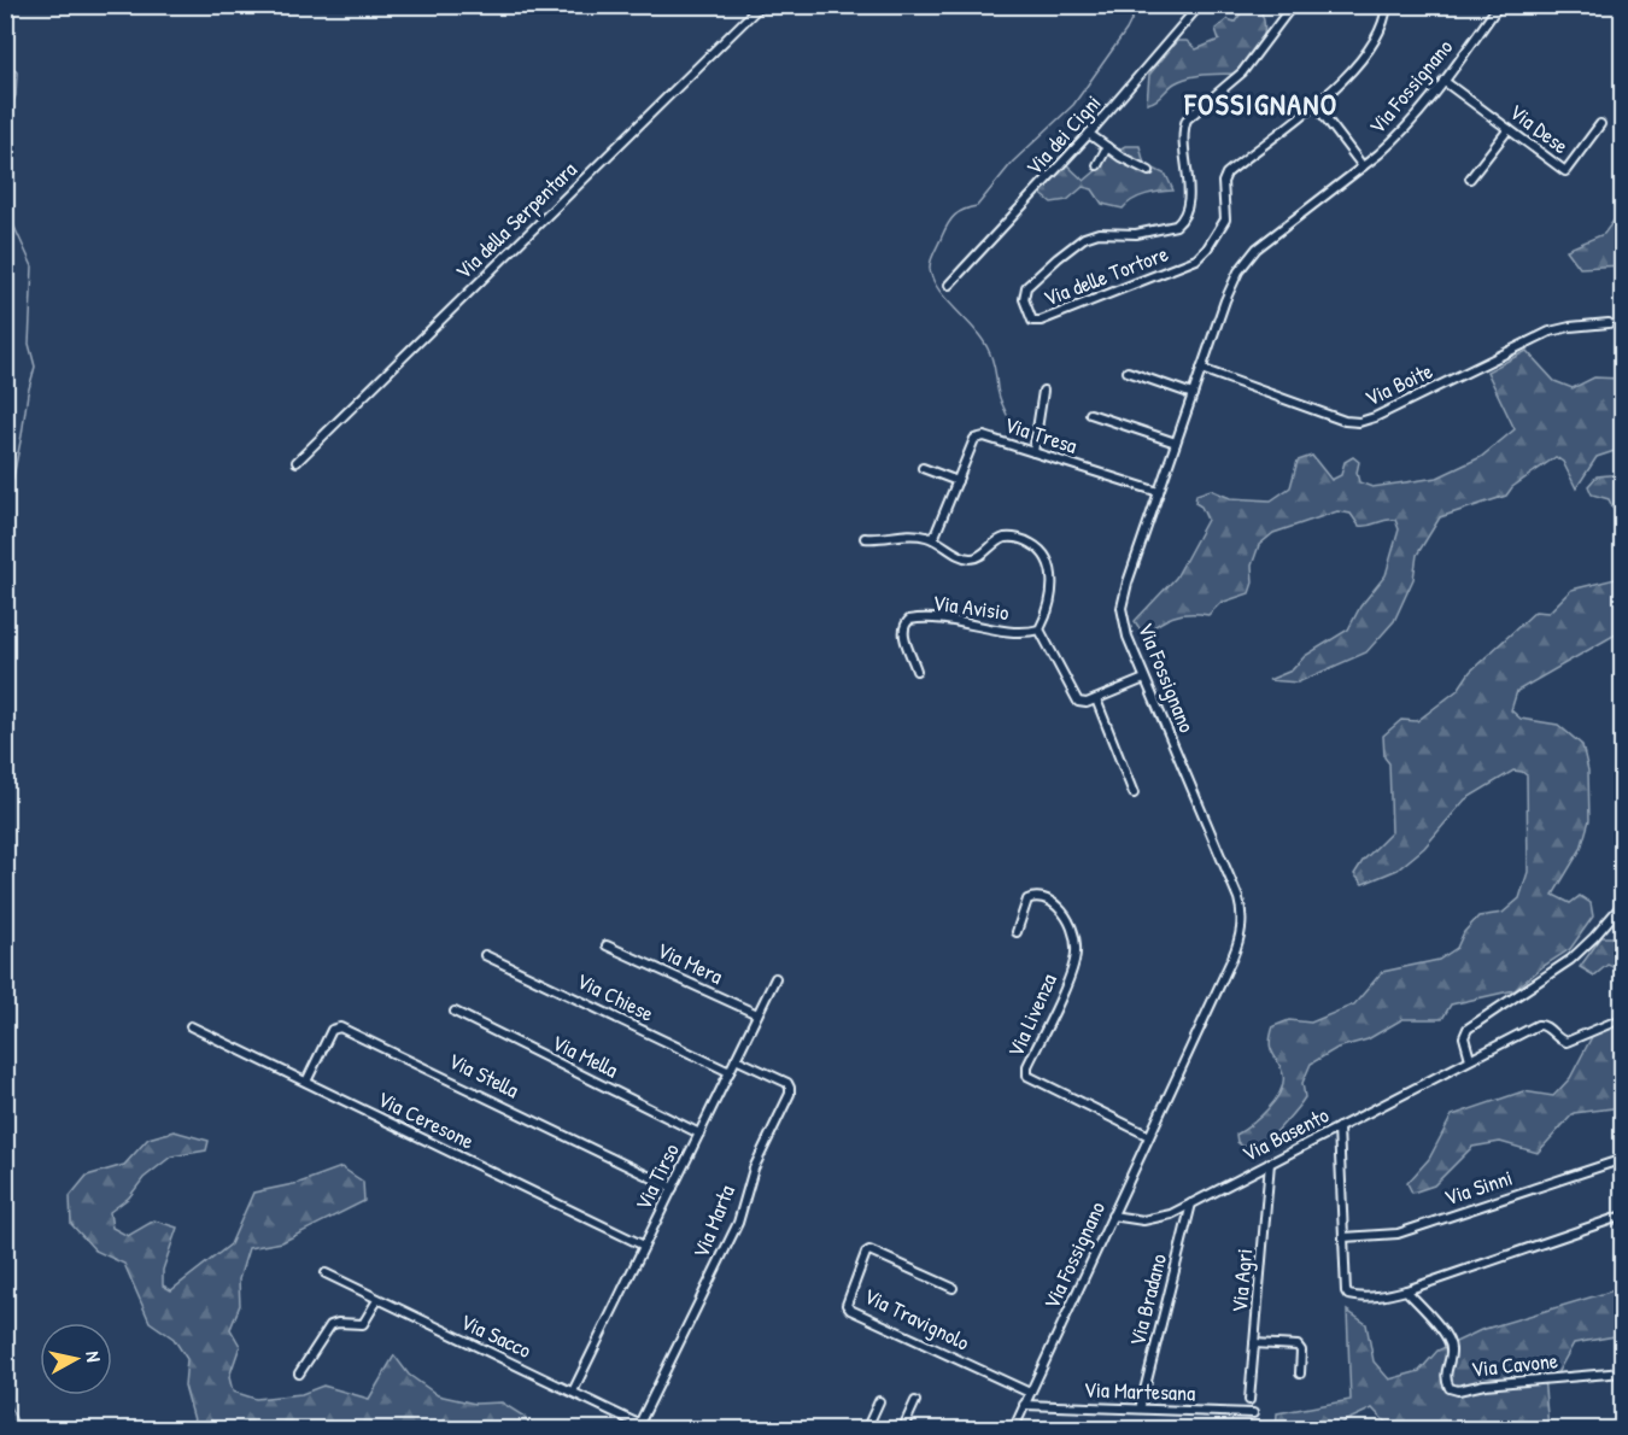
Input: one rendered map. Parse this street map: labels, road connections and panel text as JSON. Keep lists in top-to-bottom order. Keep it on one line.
{"streets":{"street":["Via Fossignano","Via Dese","Via dei Cigni","Via della Serpentara","Via delle Tortore","Via Boite","Via Tresa","Via Avisio","Via Mera","Via Chiese","Via Livenza","Via Mella","Via Stella","Via Ceresone","Via Basento","Via Tirso","Via Sinni","Via Marta","Via Agri","Via Bradano","Via Travignolo","Via Sacco","Via Cavone","Via Martesana"]},"crossings":[["Via Fossignano","Via Dese"],["Via Fossignano","Via Boite"],["Via Fossignano","Via Tresa"],["Via Fossignano","Via Livenza"],["Via Fossignano","Via Basento"],["Via Fossignano","Via Travignolo"],["Via Fossignano","Via Martesana"],["Via Tresa","Via Avisio"],["Via Mera","Via Tirso"],["Via Chiese","Via Tirso"],["Via Mella","Via Tirso"],["Via Stella","Via Ceresone"],["Via Stella","Via Tirso"],["Via Ceresone","Via Tirso"],["Via Basento","Via Agri"],["Via Basento","Via Bradano"],["Via Tirso","Via Marta"],["Via Tirso","Via Sacco"],["Via Marta","Via Sacco"]],"districts":["FOSSIGNANO"],"north":"right"}
